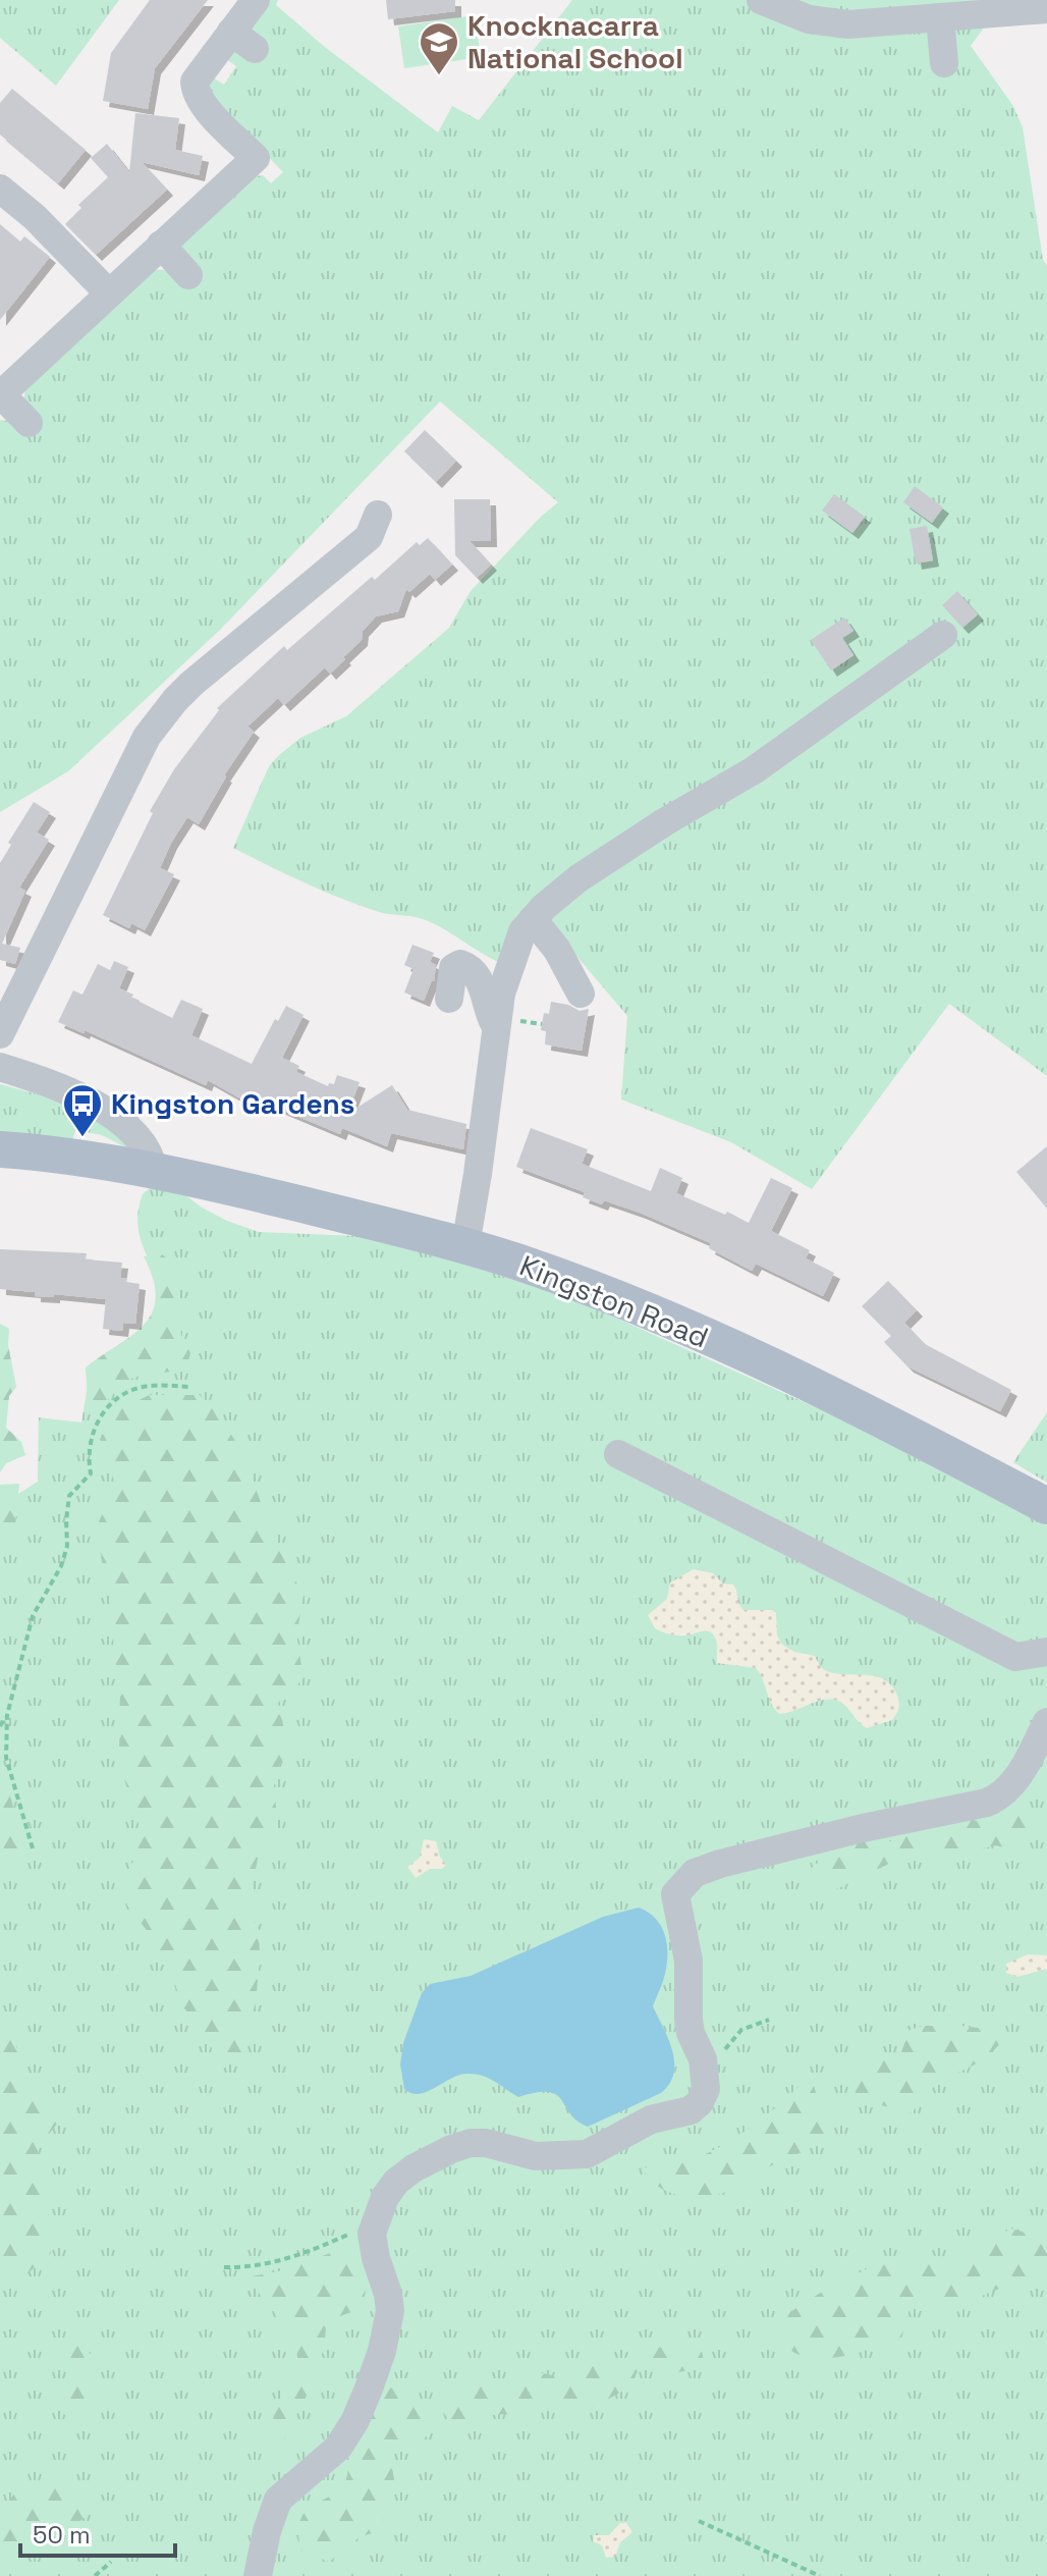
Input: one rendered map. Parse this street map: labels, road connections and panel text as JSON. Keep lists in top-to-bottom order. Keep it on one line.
{"streets":{"main road":["Kingston Road"]},"places":{"school or university":["Knocknacarra National School"],"bus stop":["Kingston Gardens"]},"scale_bar":"50 m"}
